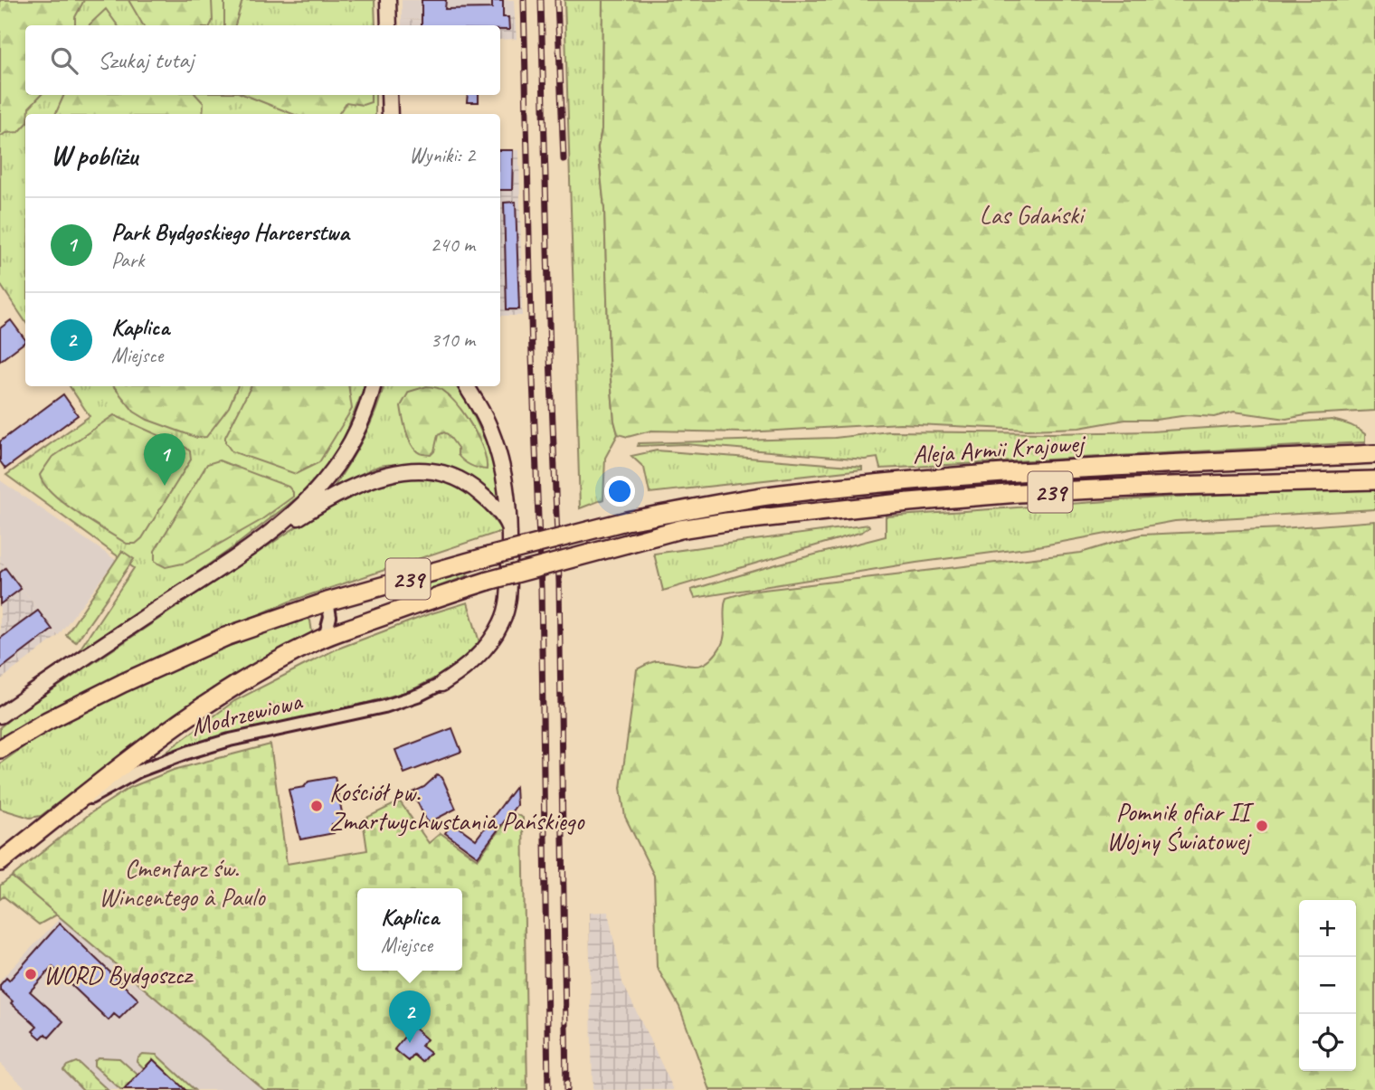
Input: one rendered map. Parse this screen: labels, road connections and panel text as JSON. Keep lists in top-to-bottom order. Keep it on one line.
{"streets":{"main road":["Aleja Armii Krajowej","239"],"street":["Modrzewiowa"]},"crossings":[["Aleja Armii Krajowej","239"],["239","Modrzewiowa"]],"parks":["Las Gdański","Cmentarz św. Wincentego à Paulo"],"places":["Kościół pw. Zmartwychwstania Pańskiego","Pomnik ofiar II Wojny Światowej","WORD Bydgoszcz"],"page":{"search":"Szukaj tutaj","heading":["W pobliżu","Wyniki: 2"],"list":[{"mark":"1","name":"Park Bydgoskiego Harcerstwa","note":"Park","value":"240 m"},{"mark":"2","name":"Kaplica","note":"Miejsce","value":"310 m"}],"pins":["1","2"],"popup":["Kaplica","Miejsce"],"map_buttons":["+","−"]}}
